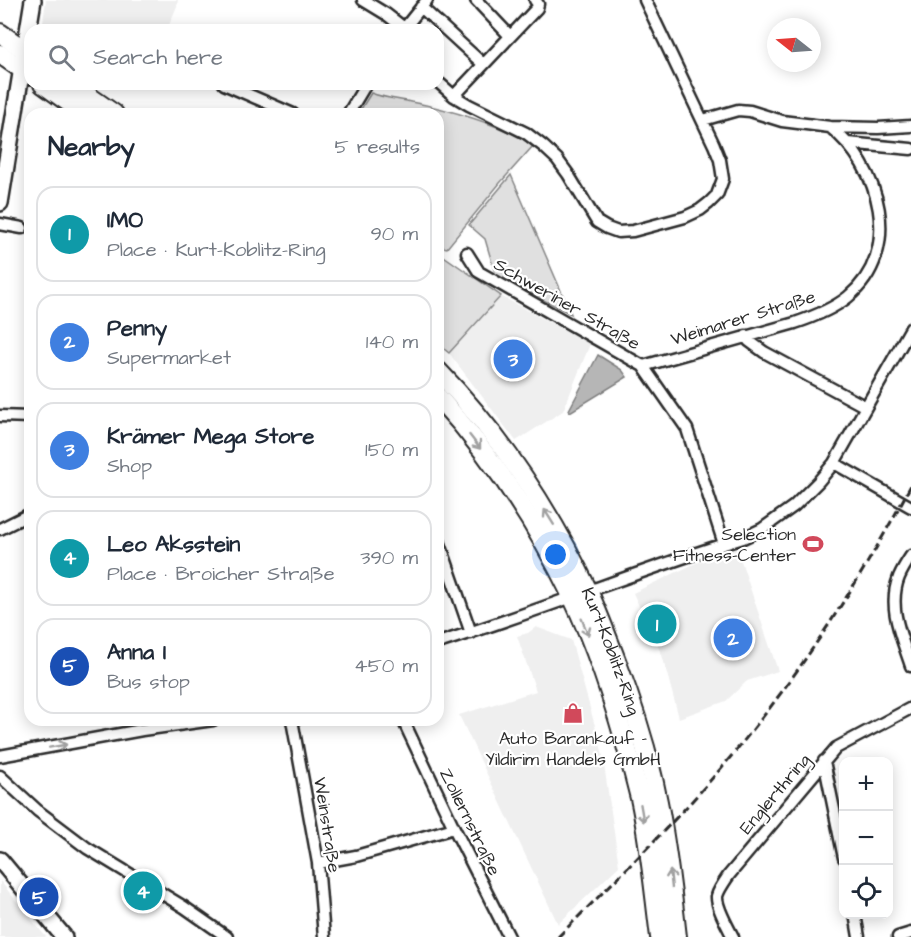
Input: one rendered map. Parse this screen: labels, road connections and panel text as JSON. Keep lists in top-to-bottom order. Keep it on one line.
{"streets":{"main road":["Kurt-Koblitz-Ring"],"street":["Schweriner Straße","Weimarer Straße","Englerthring","Zollernstraße","Weinstraße"]},"crossings":[["Schweriner Straße","Weimarer Straße"]],"places":{"sports":["Selection Fitness-Center"],"shop":["Auto Barankauf - Yildirim Handels GmbH"]},"north":"left","page":{"search":"Search here","heading":["Nearby","5 results"],"list":[{"mark":"1","name":"IMO","note":"Place · Kurt-Koblitz-Ring","value":"90 m"},{"mark":"2","name":"Penny","note":"Supermarket","value":"140 m"},{"mark":"3","name":"Krämer Mega Store","note":"Shop","value":"150 m"},{"mark":"4","name":"Leo Aksstein","note":"Place · Broicher Straße","value":"390 m"},{"mark":"5","name":"Anna I","note":"Bus stop","value":"450 m"}],"pins":["3","1","2","4","5"],"map_buttons":["+","−"]}}
